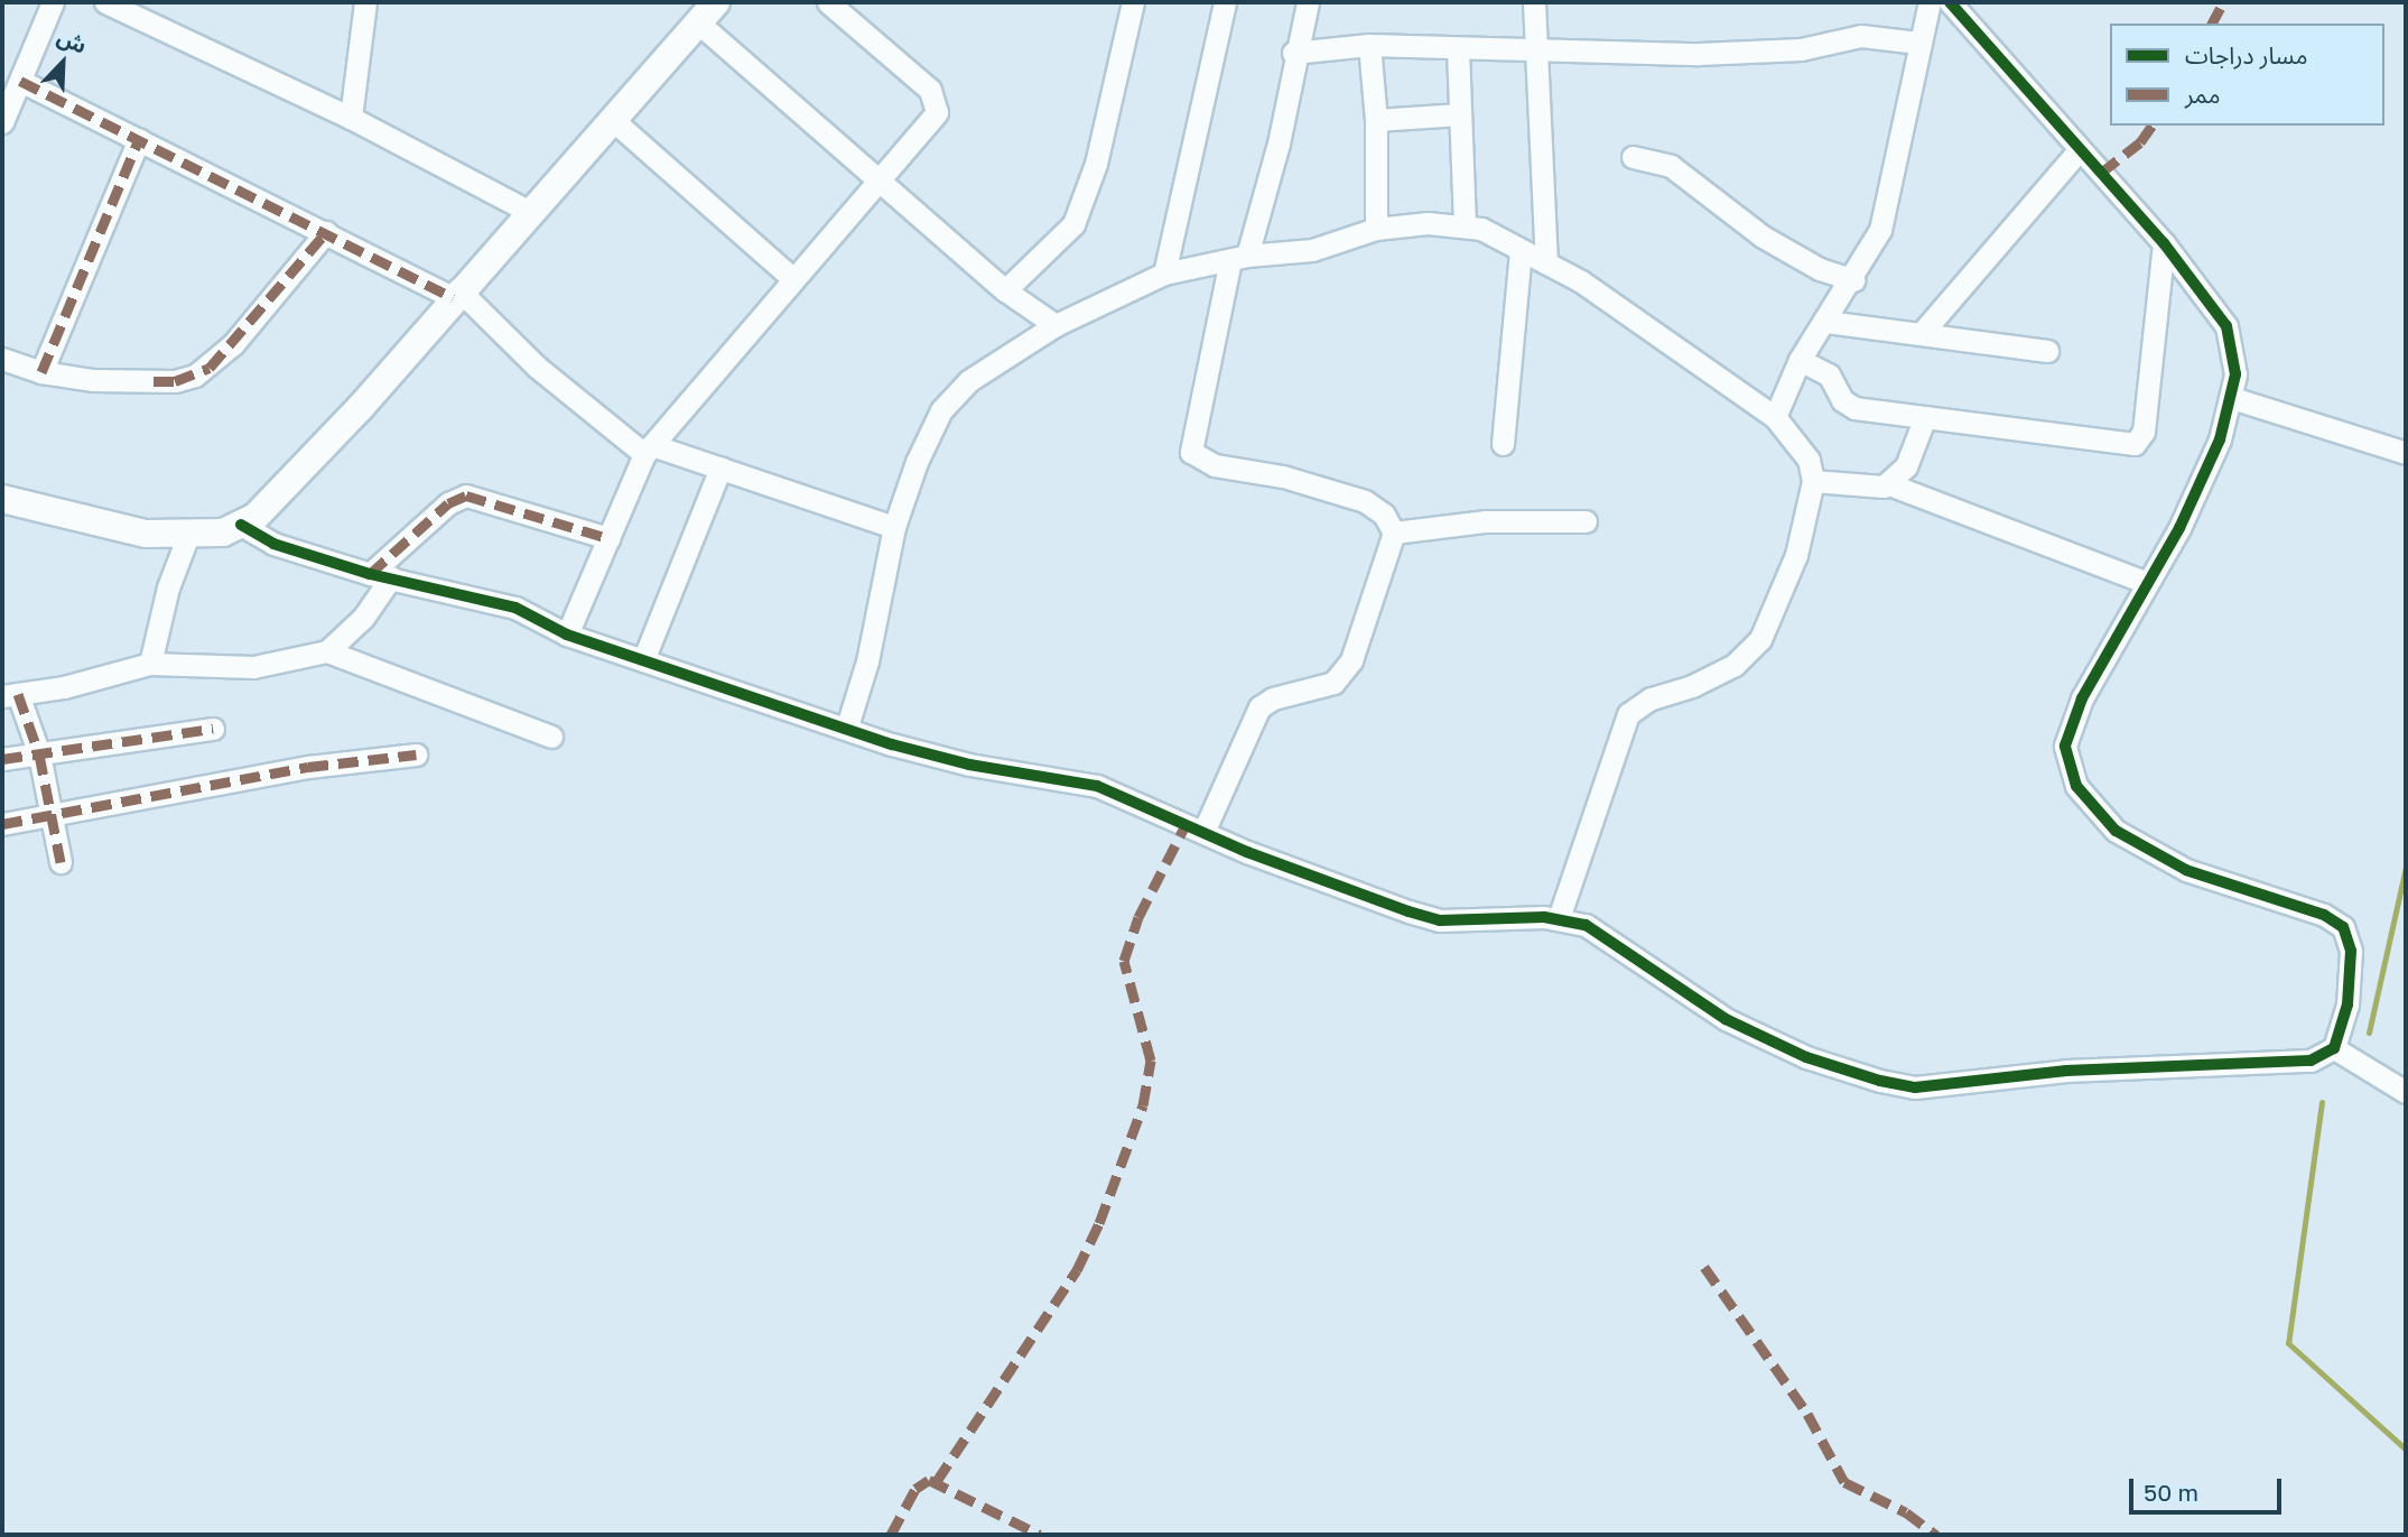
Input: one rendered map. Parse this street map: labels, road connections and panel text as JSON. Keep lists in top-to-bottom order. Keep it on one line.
{"legend":["مسار دراجات","ممر"],"scale_bar":"50 m","north":"top right"}
